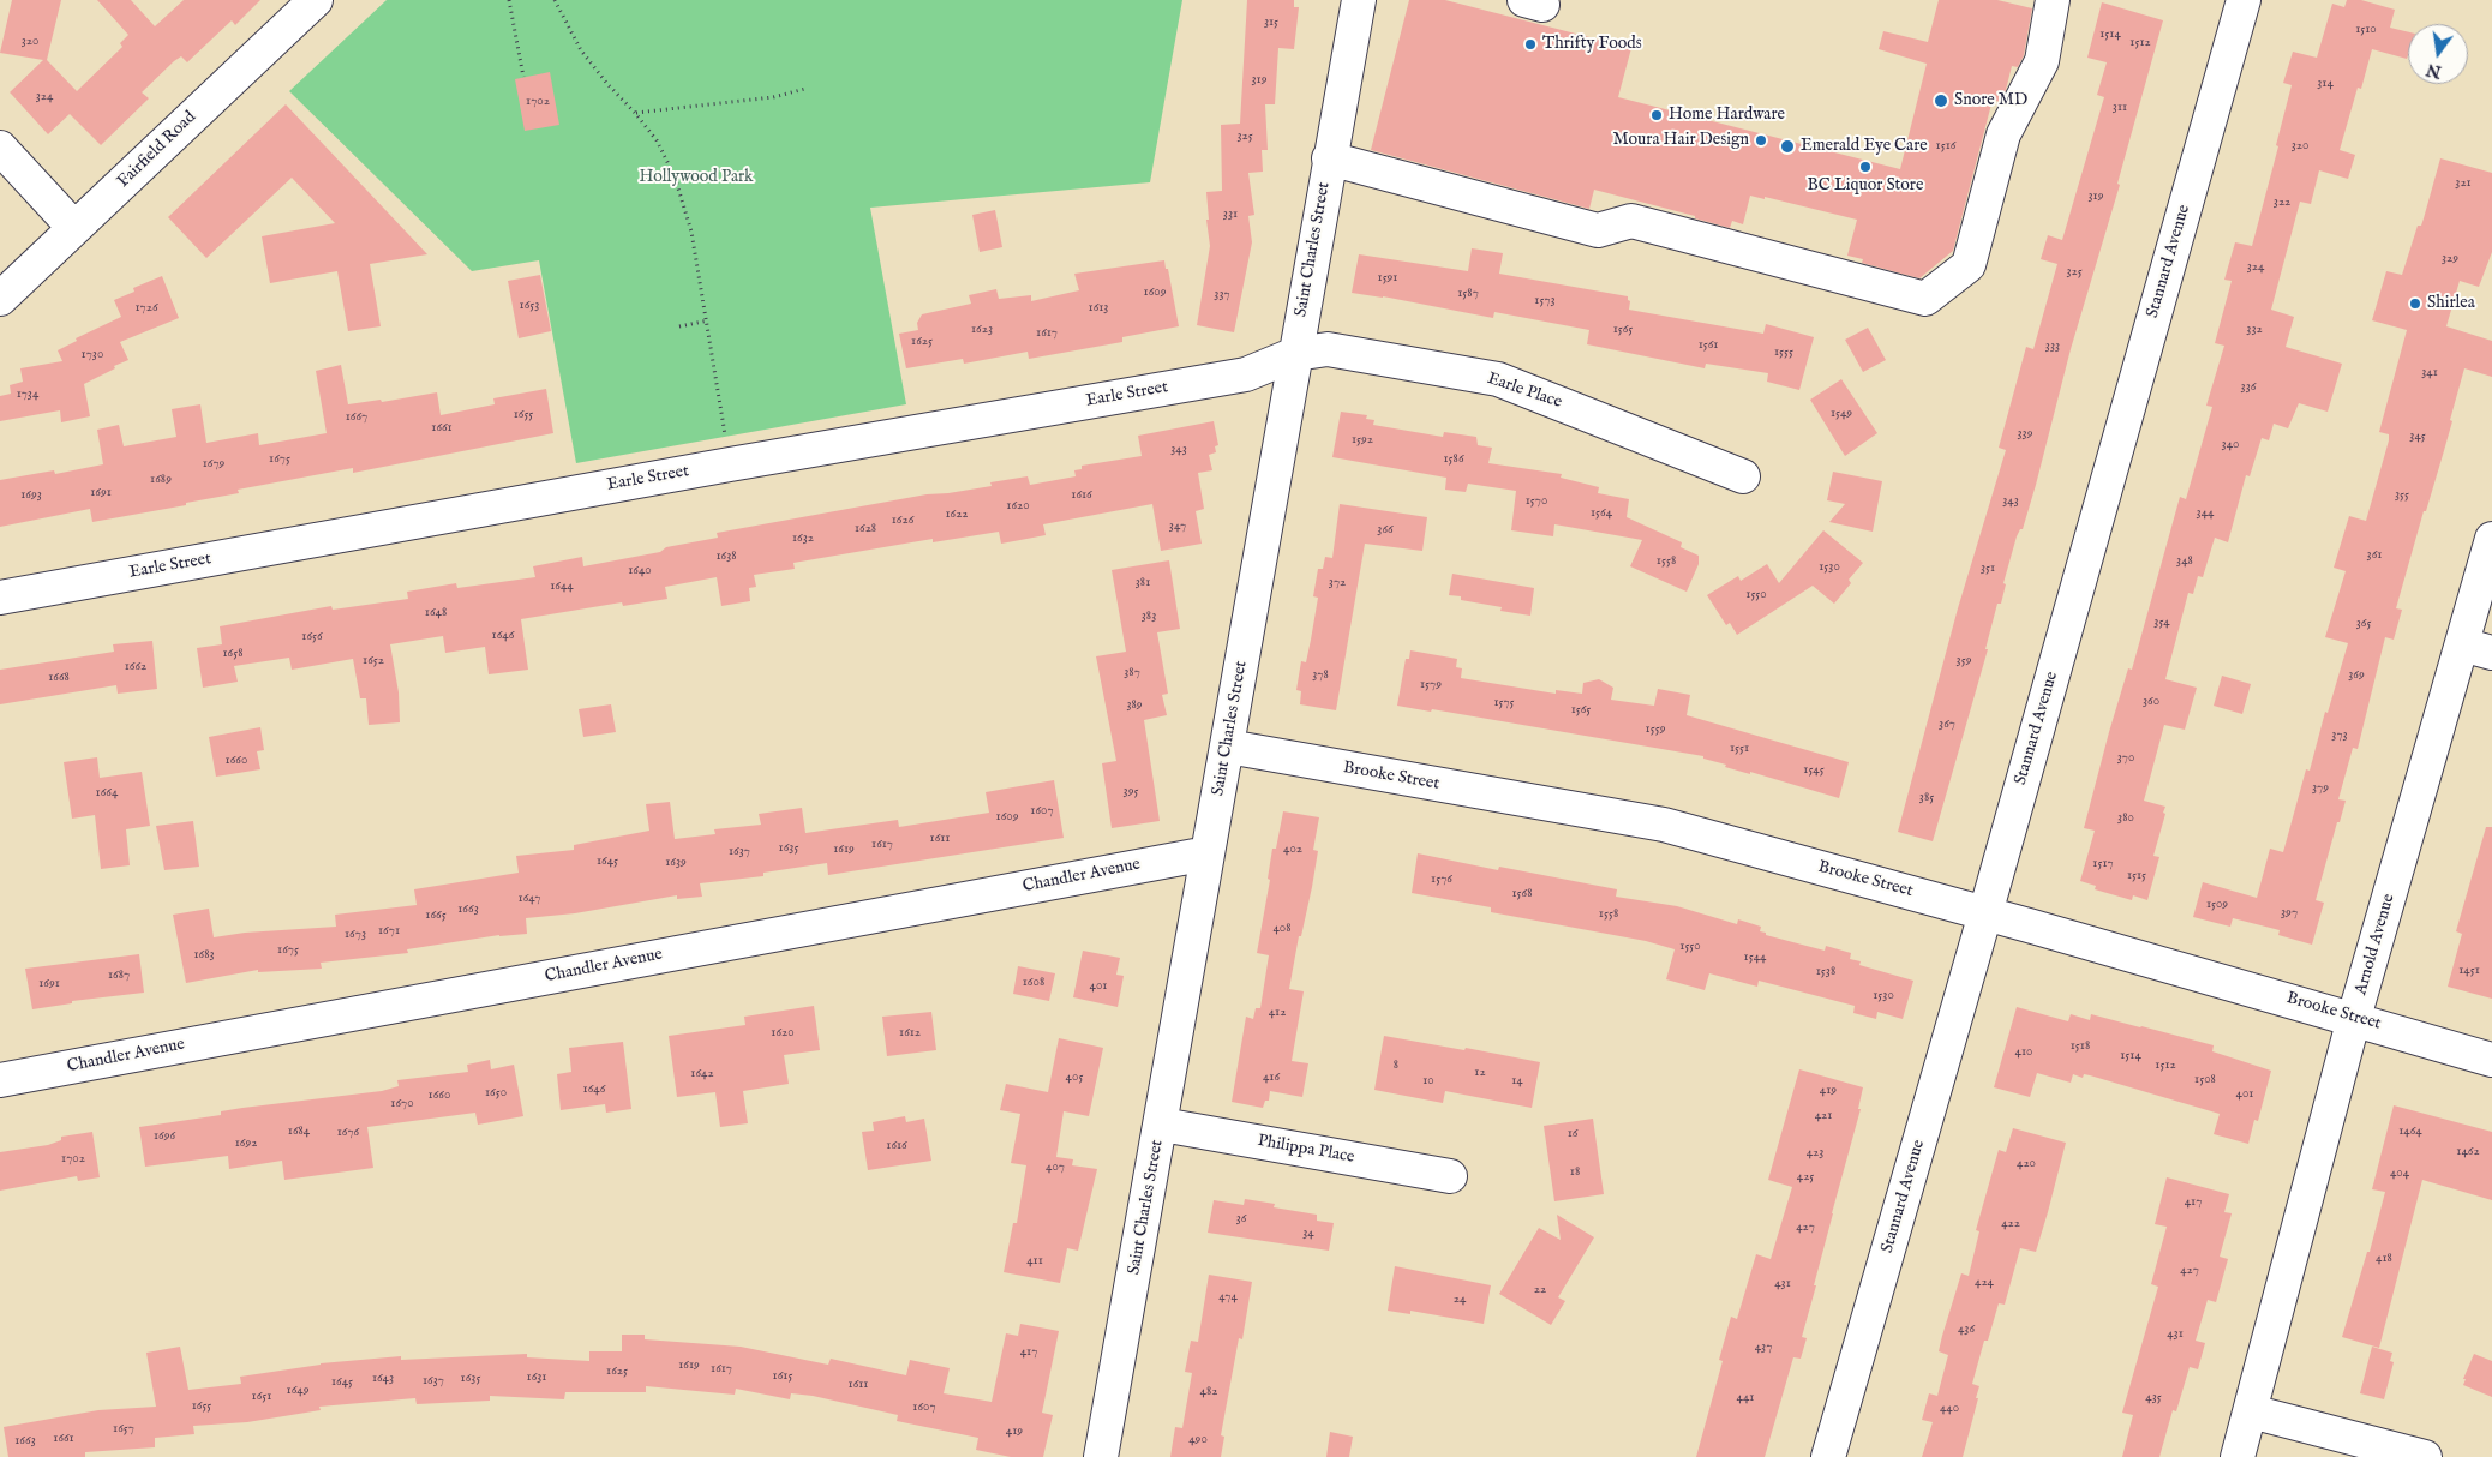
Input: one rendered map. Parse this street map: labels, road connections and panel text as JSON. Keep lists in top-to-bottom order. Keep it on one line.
{"streets":{"street":["Fairfield Road","Saint Charles Street","Stannard Avenue","Earle Place","Earle Street","Brooke Street","Chandler Avenue","Arnold Avenue","Philippa Place"]},"crossings":[["Saint Charles Street","Earle Place"],["Saint Charles Street","Earle Street"],["Saint Charles Street","Brooke Street"],["Saint Charles Street","Chandler Avenue"],["Saint Charles Street","Philippa Place"],["Stannard Avenue","Brooke Street"],["Earle Place","Earle Street"],["Brooke Street","Arnold Avenue"]],"parks":["Hollywood Park"],"places":["Thrifty Foods","Snore MD","Home Hardware","Moura Hair Design","Emerald Eye Care","BC Liquor Store","Shirlea"],"house_numbers":["315","1510","1514","320","1512","319","314","324","1702","311","325","1516","320","321","319","322","331","329","324","325","1591","1609","1587","337","1573","1653","1726","1613","1623","1565","332","1617","1625","1561","333","1555","1730","341","336","1734","1549","1655","1667","1661","339","345","1592","340","343","1675","1586","1679","1689","1691","1693","1616","355","1570","343","1620","1564","344","1622","1626","347","1628","366","1632","361","1638","1558","348","1530","351","1640","381","372","1644","1550","1648","383","354","365","1646","1656","1658","1652","359","1662","387","378","369","1668","1579","360","1575","389","1565","367","1559","373","1551","370","1660","1545","379","395","1664","385","1607","1609","380","1611","1617","1635","1619","402","1637","1645","1639","1517","1515","1576","1568","1647","1509","1663","397","1558","1665","408","1671","1673","1550","1675","1683","1544","1451","1538","1687","1608","1691","401","1530","412","1620","1612","1518","410","1514","8","1512","12","1642","405","416","1508","10","14","1646","419","1650","401","1660","1670","421","1684","1464","1676","16","1696","1692","1616","1462","423","1702","420","407","18","404","425","417","36","422","427","34","418","411","427","424","431","22","474","24","436","431","437","417","1619","1617","1625","1615","1631","1643","1635","1637","1645","1611","1649","482","1651","441","435","1655","1607","440","1657","419","1661","490","1663"],"north":"bottom"}
